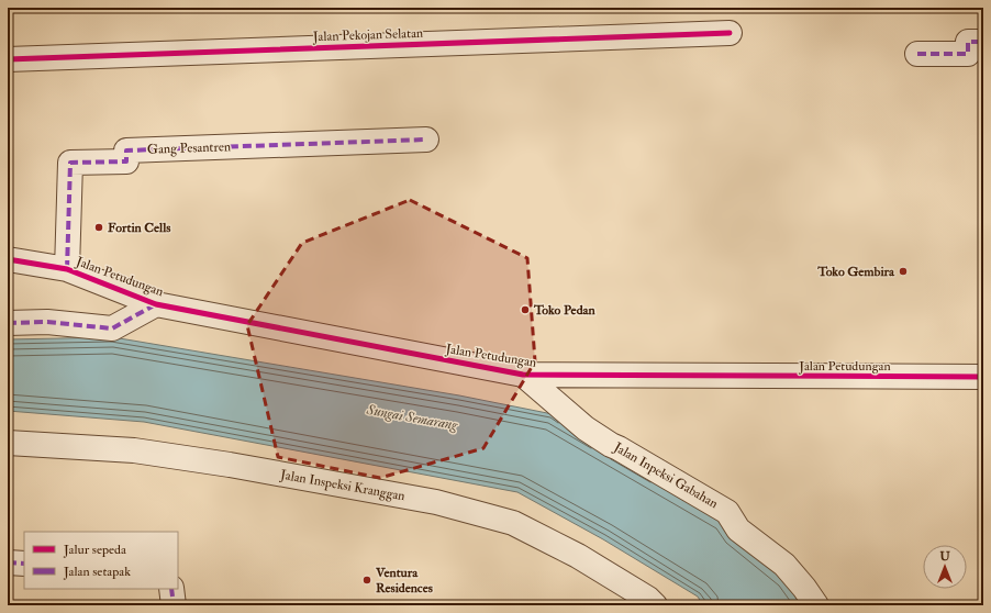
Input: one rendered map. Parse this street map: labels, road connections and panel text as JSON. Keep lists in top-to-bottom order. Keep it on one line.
{"streets":{"street":["Jalan Pekojan Selatan","Gang Pesantren","Jalan Petudungan","Jalan Inpeksi Gabahan","Jalan Inspeksi Kranggan"]},"crossings":[["Gang Pesantren","Jalan Petudungan"],["Jalan Petudungan","Jalan Inpeksi Gabahan"]],"water":["Sungai Semarang"],"places":["Fortin Cells","Toko Gembira","Toko Pedan","Ventura Residences"],"legend":["Jalur sepeda","Jalan setapak"],"north":"top"}
